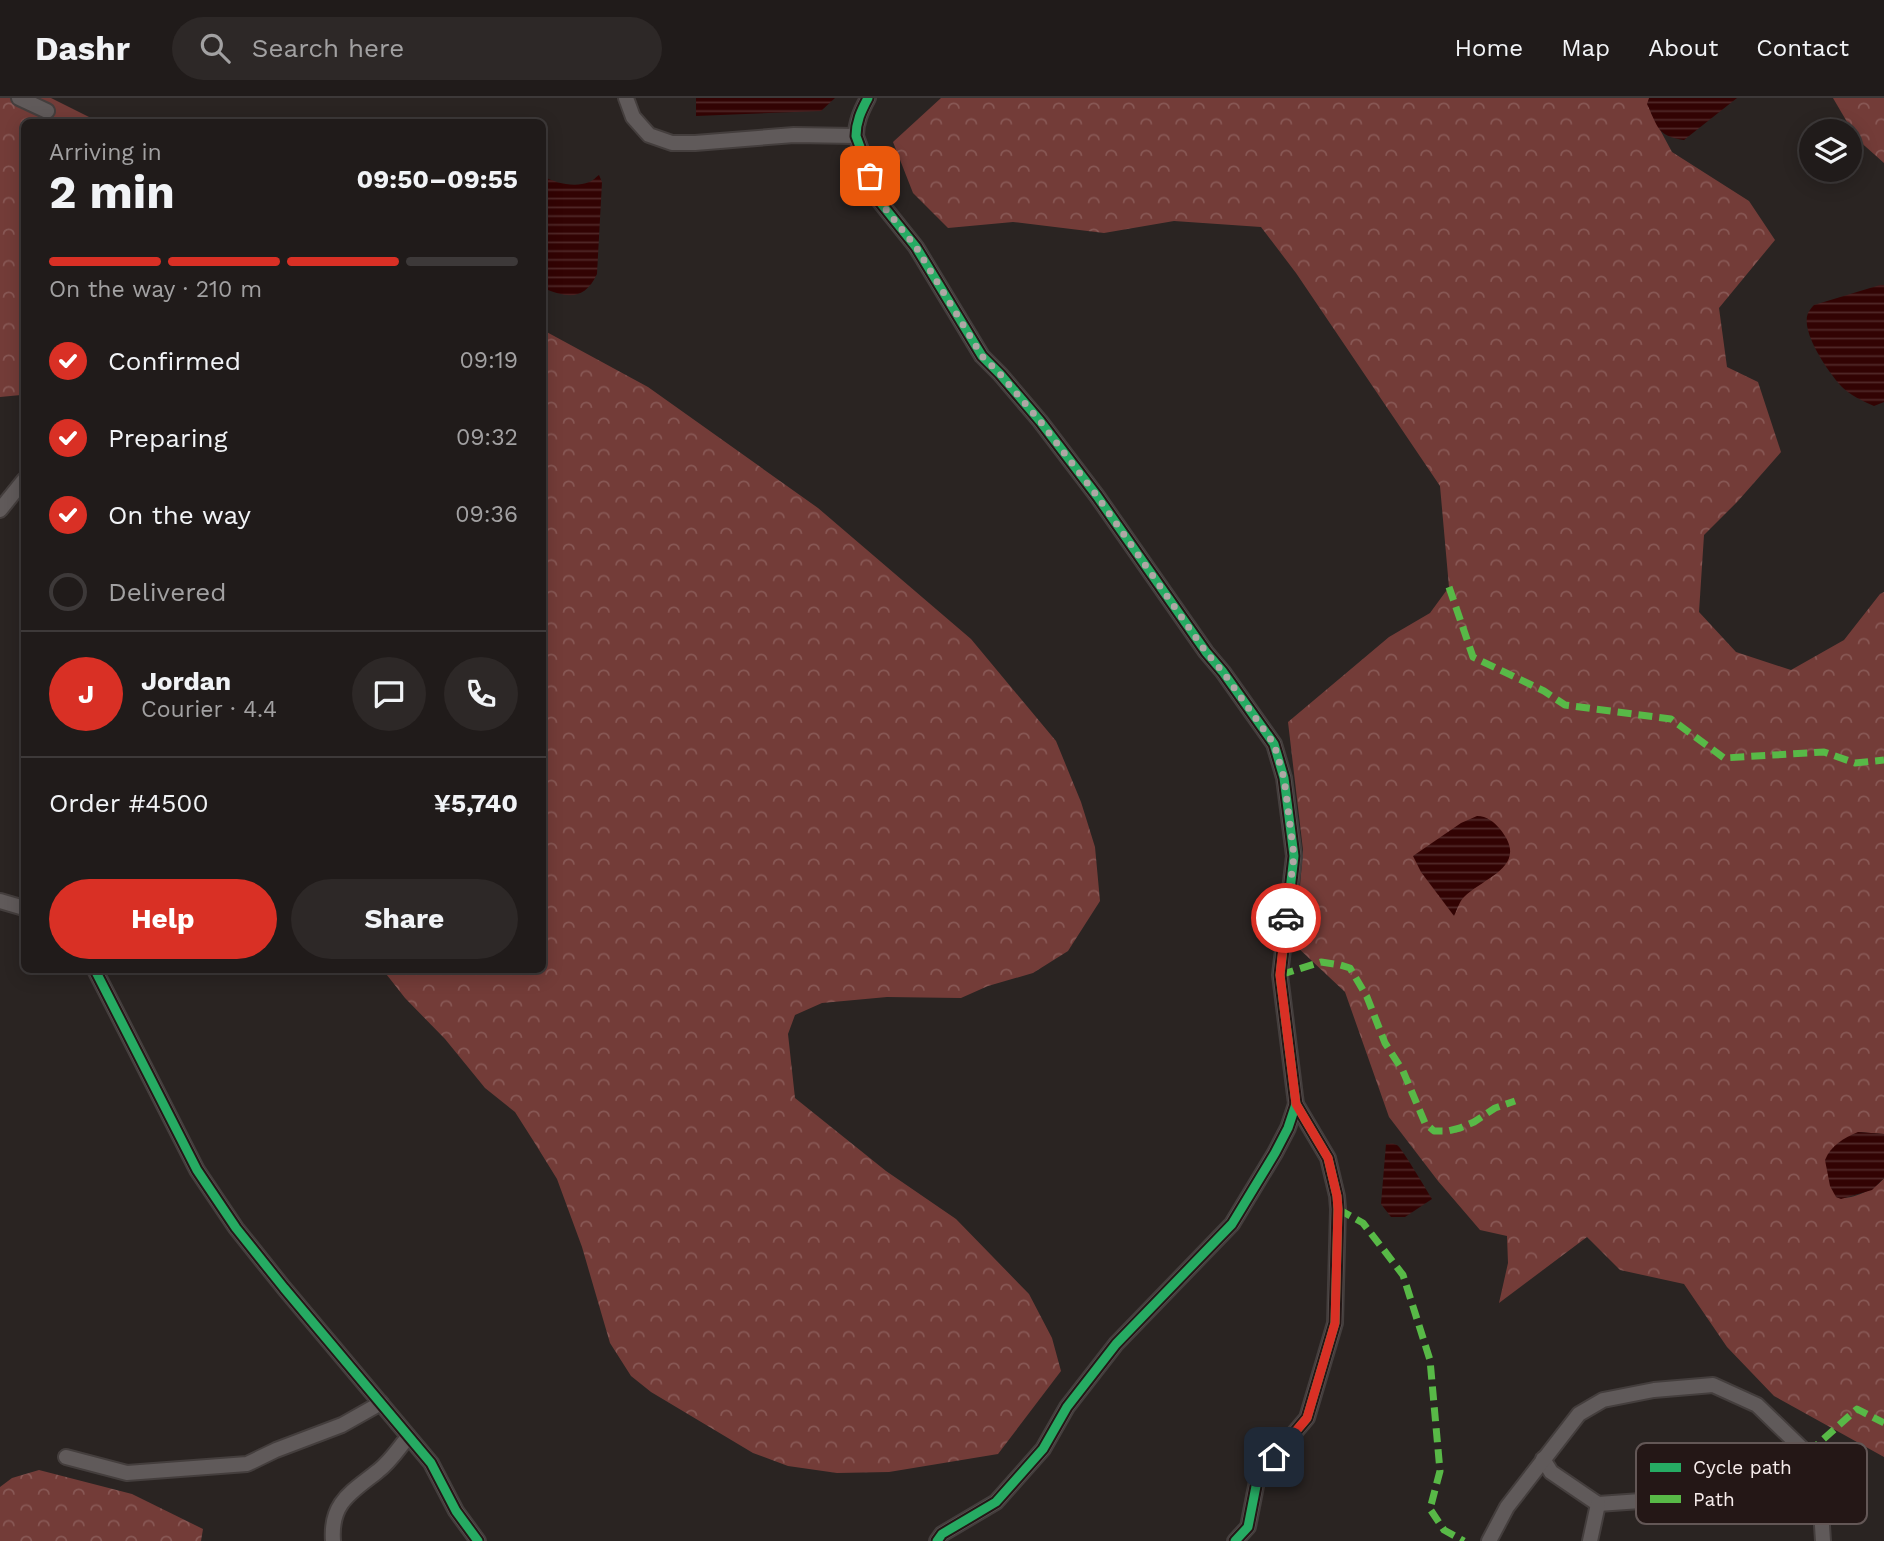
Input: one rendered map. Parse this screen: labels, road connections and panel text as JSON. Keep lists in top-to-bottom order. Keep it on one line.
{"legend":["Cycle path","Path"],"page":{"header":"Dashr","search":"Search here","nav":["Home","Map","About","Contact"],"heading":["2 min","Arriving in","09:50–09:55"],"panel":["Jordan","Courier · 4.4","Order #4500","¥5,740"],"bar":"On the way · 210 m","list":[["Confirmed","09:19"],["Preparing","09:32"],["On the way","09:36"],"Delivered"],"round":"J","buttons":["Help","Share"]}}
